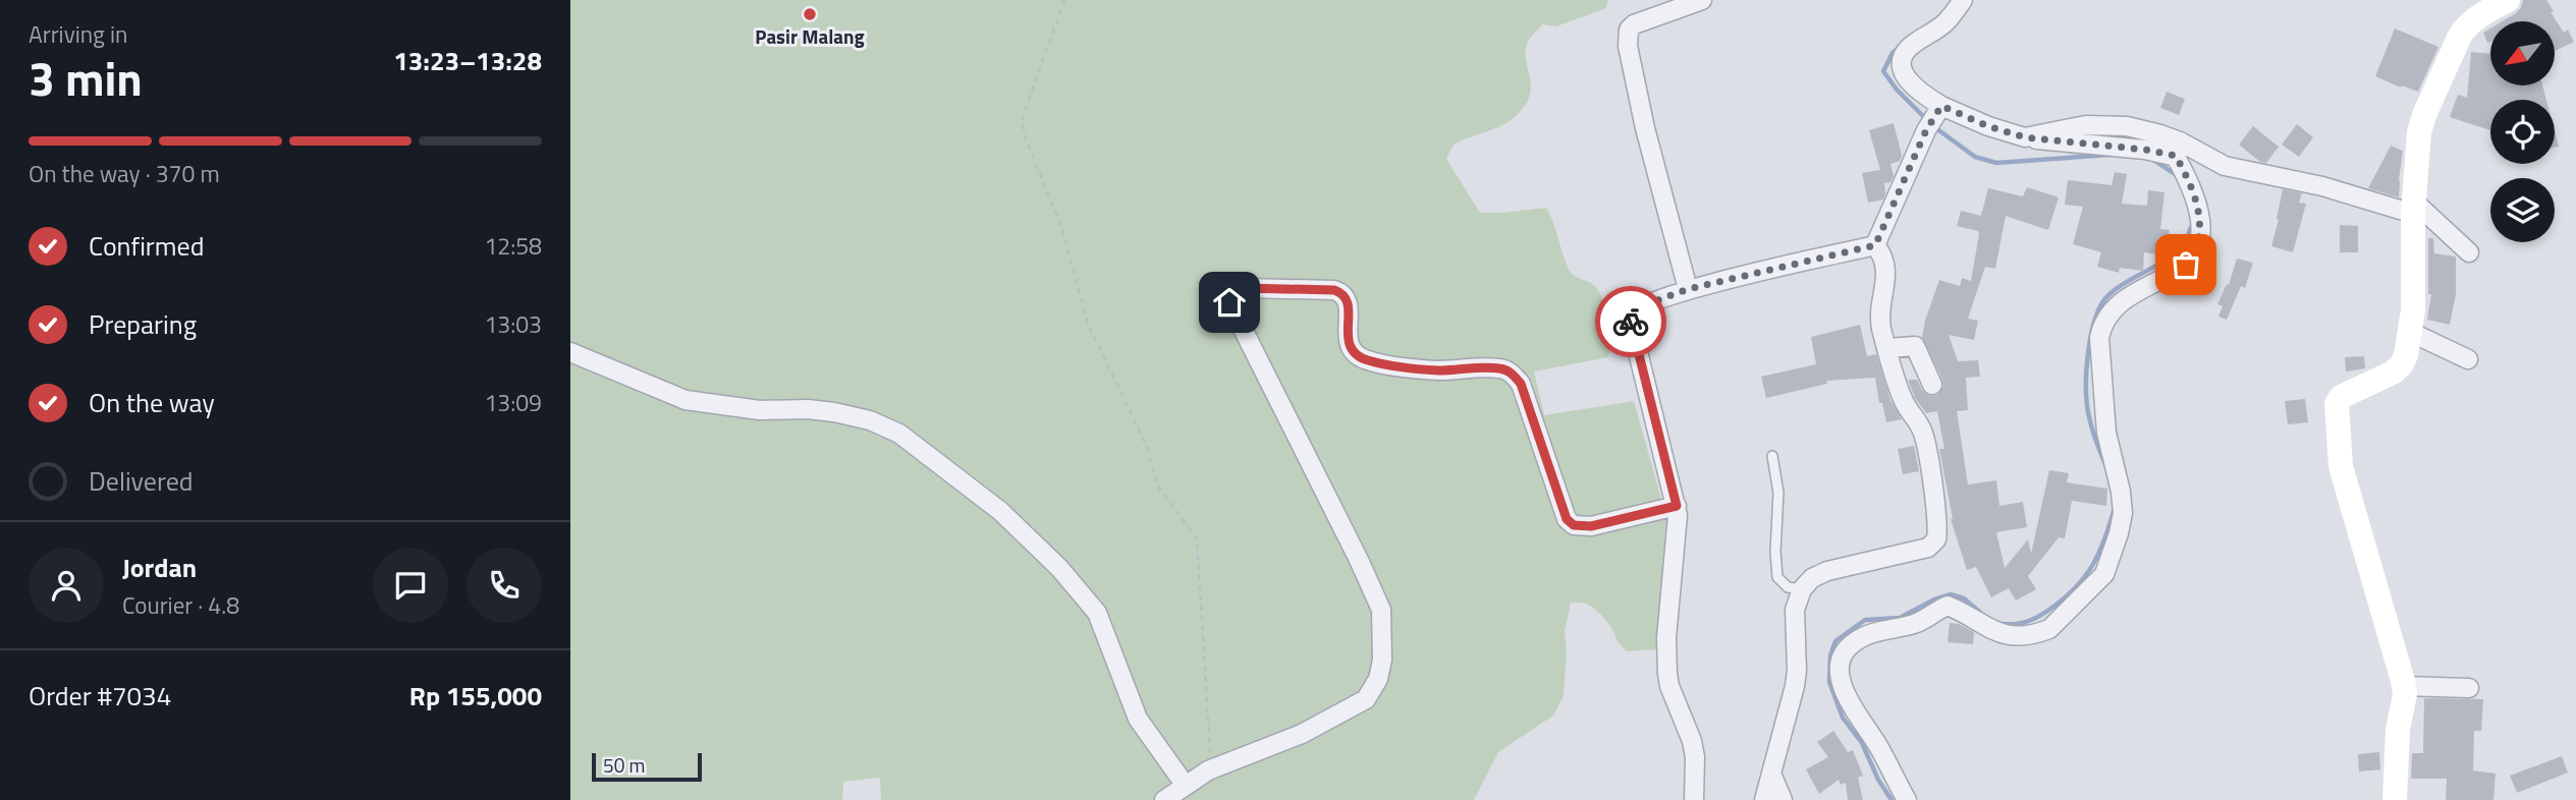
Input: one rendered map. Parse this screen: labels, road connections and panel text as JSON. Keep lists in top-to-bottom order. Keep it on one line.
{"places":["Pasir Malang"],"scale_bar":"50 m","north":"bottom left","page":{"heading":["3 min","Arriving in","13:23–13:28"],"panel":["Jordan","Courier · 4.8","Order #7034","Rp 155,000"],"bar":"On the way · 370 m","list":[["Confirmed","12:58"],["Preparing","13:03"],["On the way","13:09"],"Delivered"],"scale":"50 m"}}
